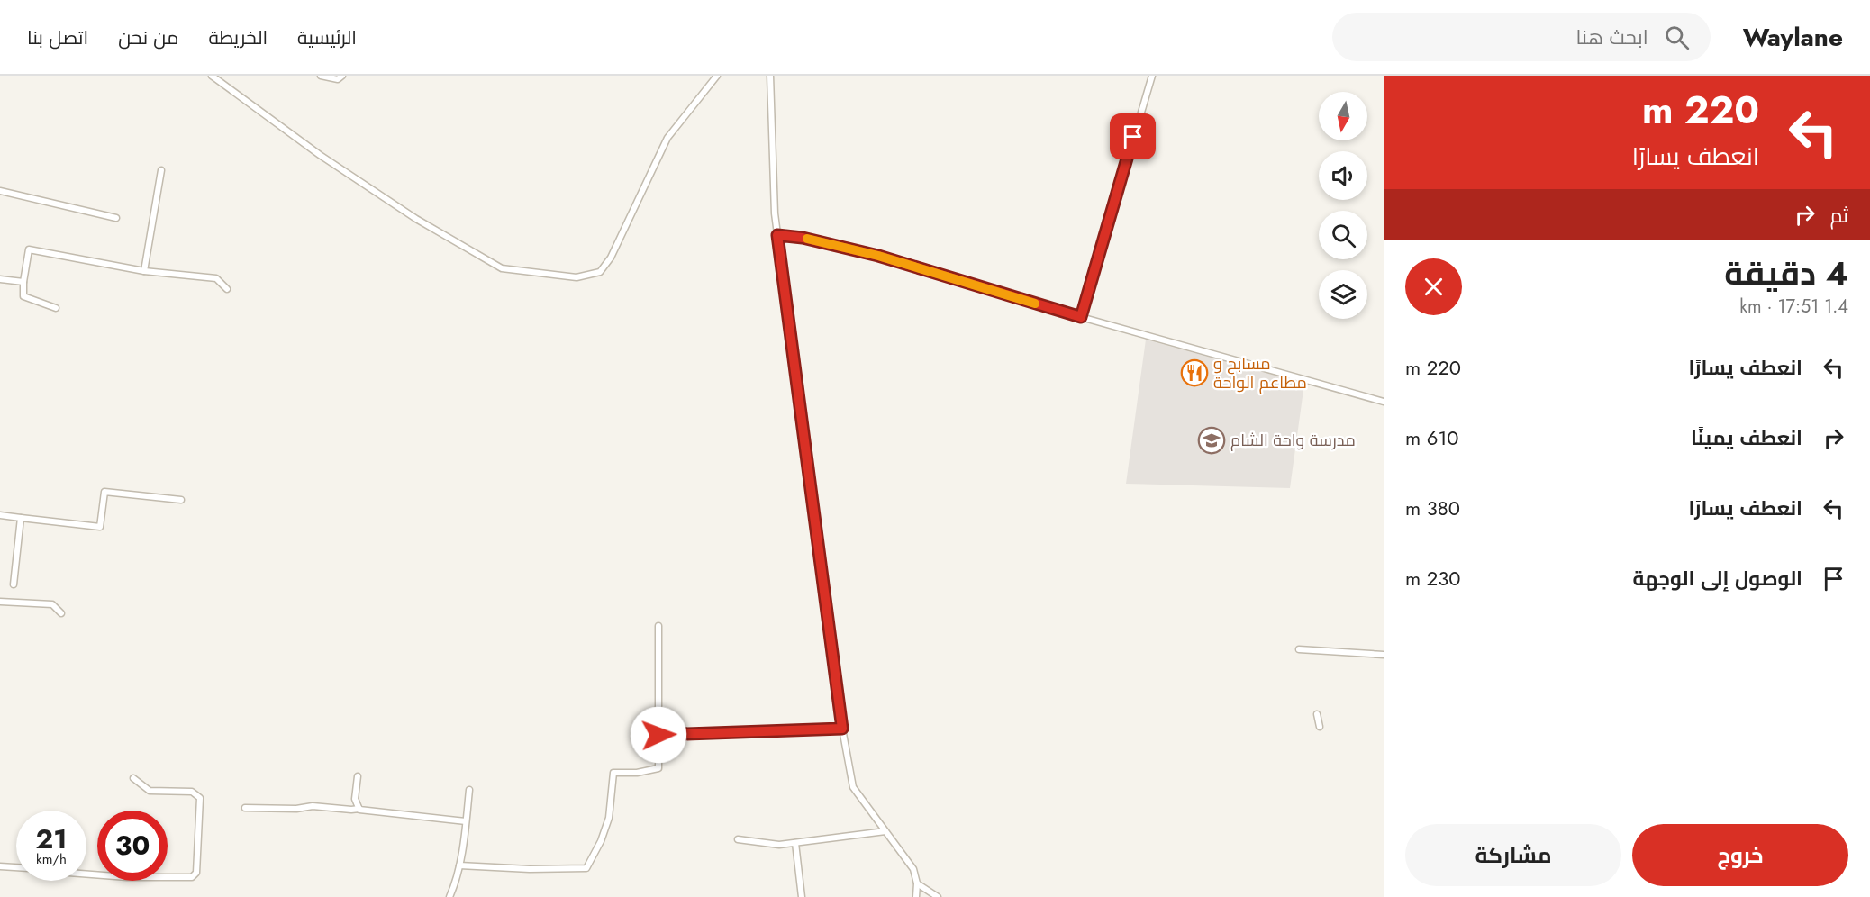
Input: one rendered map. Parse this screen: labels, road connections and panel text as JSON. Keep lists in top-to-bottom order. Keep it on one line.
{"places":{"restaurant":["مسابح و مطاعم الواحة"],"school or university":["مدرسة واحة الشام"]},"north":"bottom","page":{"header":"Waylane","search":"ابحث هنا","nav":["الرئيسية","الخريطة","من نحن","اتصل بنا"],"turn":["220 m","انعطف يسارًا"],"then":"ثم","heading":["4 دقيقة","1.4 km · 17:51"],"list":[{"name":"انعطف يسارًا","value":"220 m"},{"name":"انعطف يمينًا","value":"610 m"},{"name":"انعطف يسارًا","value":"380 m"},{"name":"الوصول إلى الوجهة","value":"230 m"}],"speed":"21 km/h","limit":"30","buttons":["خروج","مشاركة"]}}
